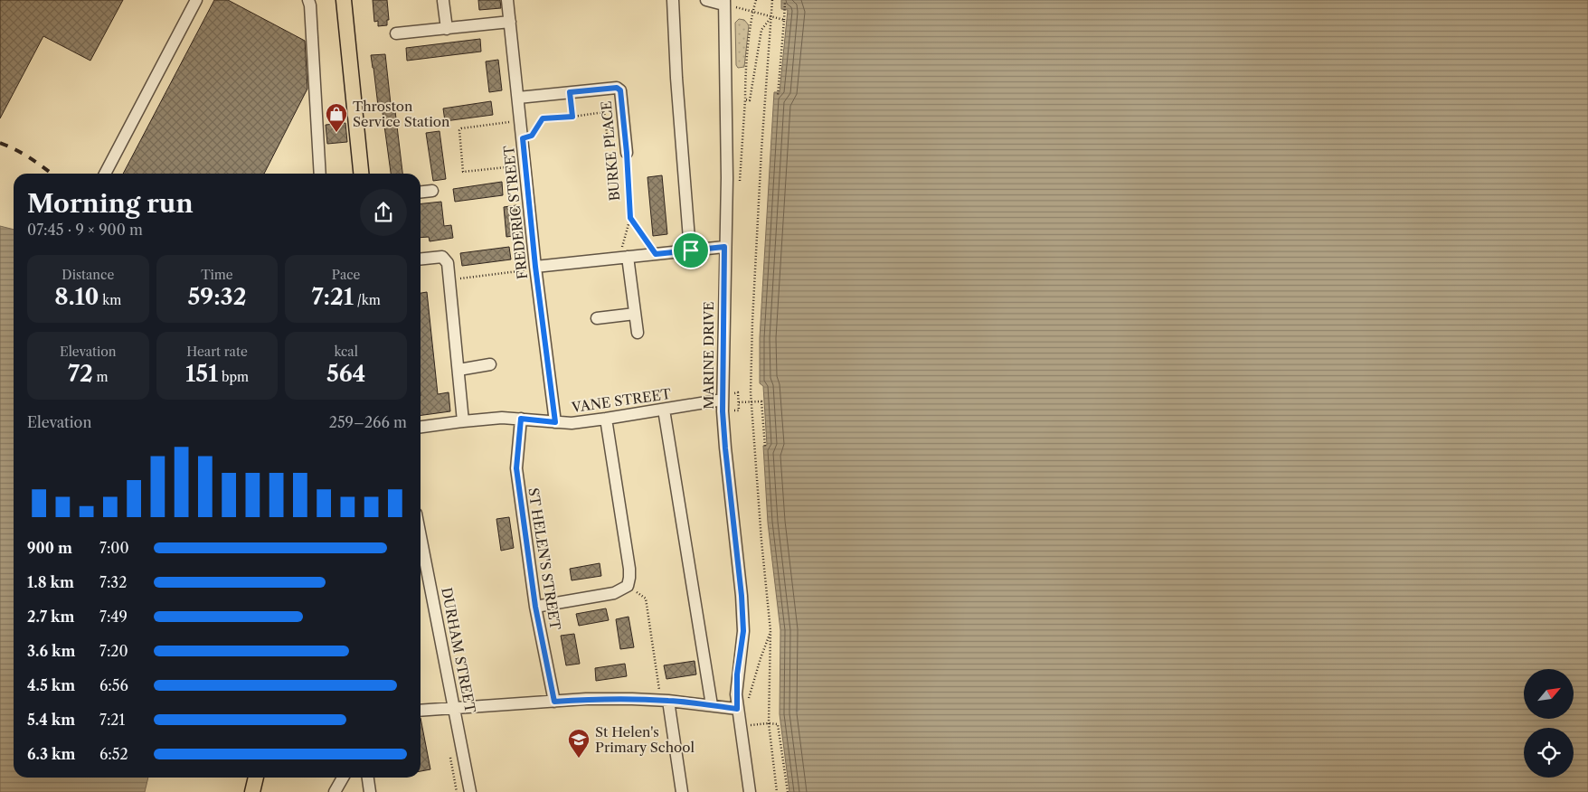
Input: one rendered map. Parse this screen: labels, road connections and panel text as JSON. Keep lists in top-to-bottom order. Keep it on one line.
{"streets":{"street":["BURKE PLACE","FREDERIC STREET","MARINE DRIVE","VANE STREET","ST HELEN'S STREET","DURHAM STREET"]},"crossings":[["BURKE PLACE","FREDERIC STREET"],["FREDERIC STREET","VANE STREET"],["MARINE DRIVE","VANE STREET"],["VANE STREET","ST HELEN'S STREET"]],"places":{"shop":["Throston Service Station"],"school or university":["St Helen's Primary School"]},"north":"top right","page":{"heading":["Morning run","07:45 · 9 × 900 m"],"stats":[["Distance","8.10 km"],["Time","59:32"],["Pace","7:21 /km"],["Elevation","72 m"],["Heart rate","151 bpm"],["kcal","564"]],"chart":["Elevation","259–266 m"],"list":[{"name":"900 m","note":"7:00"},{"name":"1.8 km","note":"7:32"},{"name":"2.7 km","note":"7:49"},{"name":"3.6 km","note":"7:20"},{"name":"4.5 km","note":"6:56"},{"name":"5.4 km","note":"7:21"},{"name":"6.3 km","note":"6:52"}]}}
